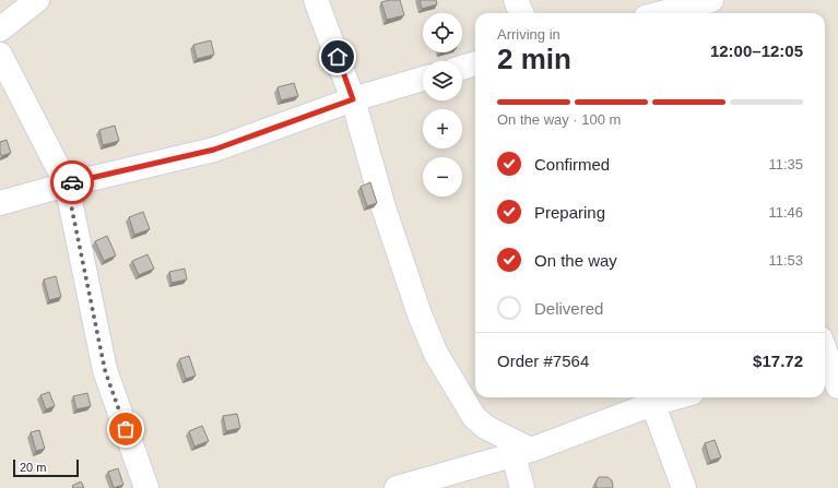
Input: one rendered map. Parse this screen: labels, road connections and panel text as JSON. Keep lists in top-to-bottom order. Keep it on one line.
{"scale_bar":"20 m","page":{"map_buttons":["+","−"],"heading":["2 min","Arriving in","12:00–12:05"],"panel":["Order #7564","$17.72"],"bar":"On the way · 100 m","list":[["Confirmed","11:35"],["Preparing","11:46"],["On the way","11:53"],"Delivered"],"scale":"20 m"}}
